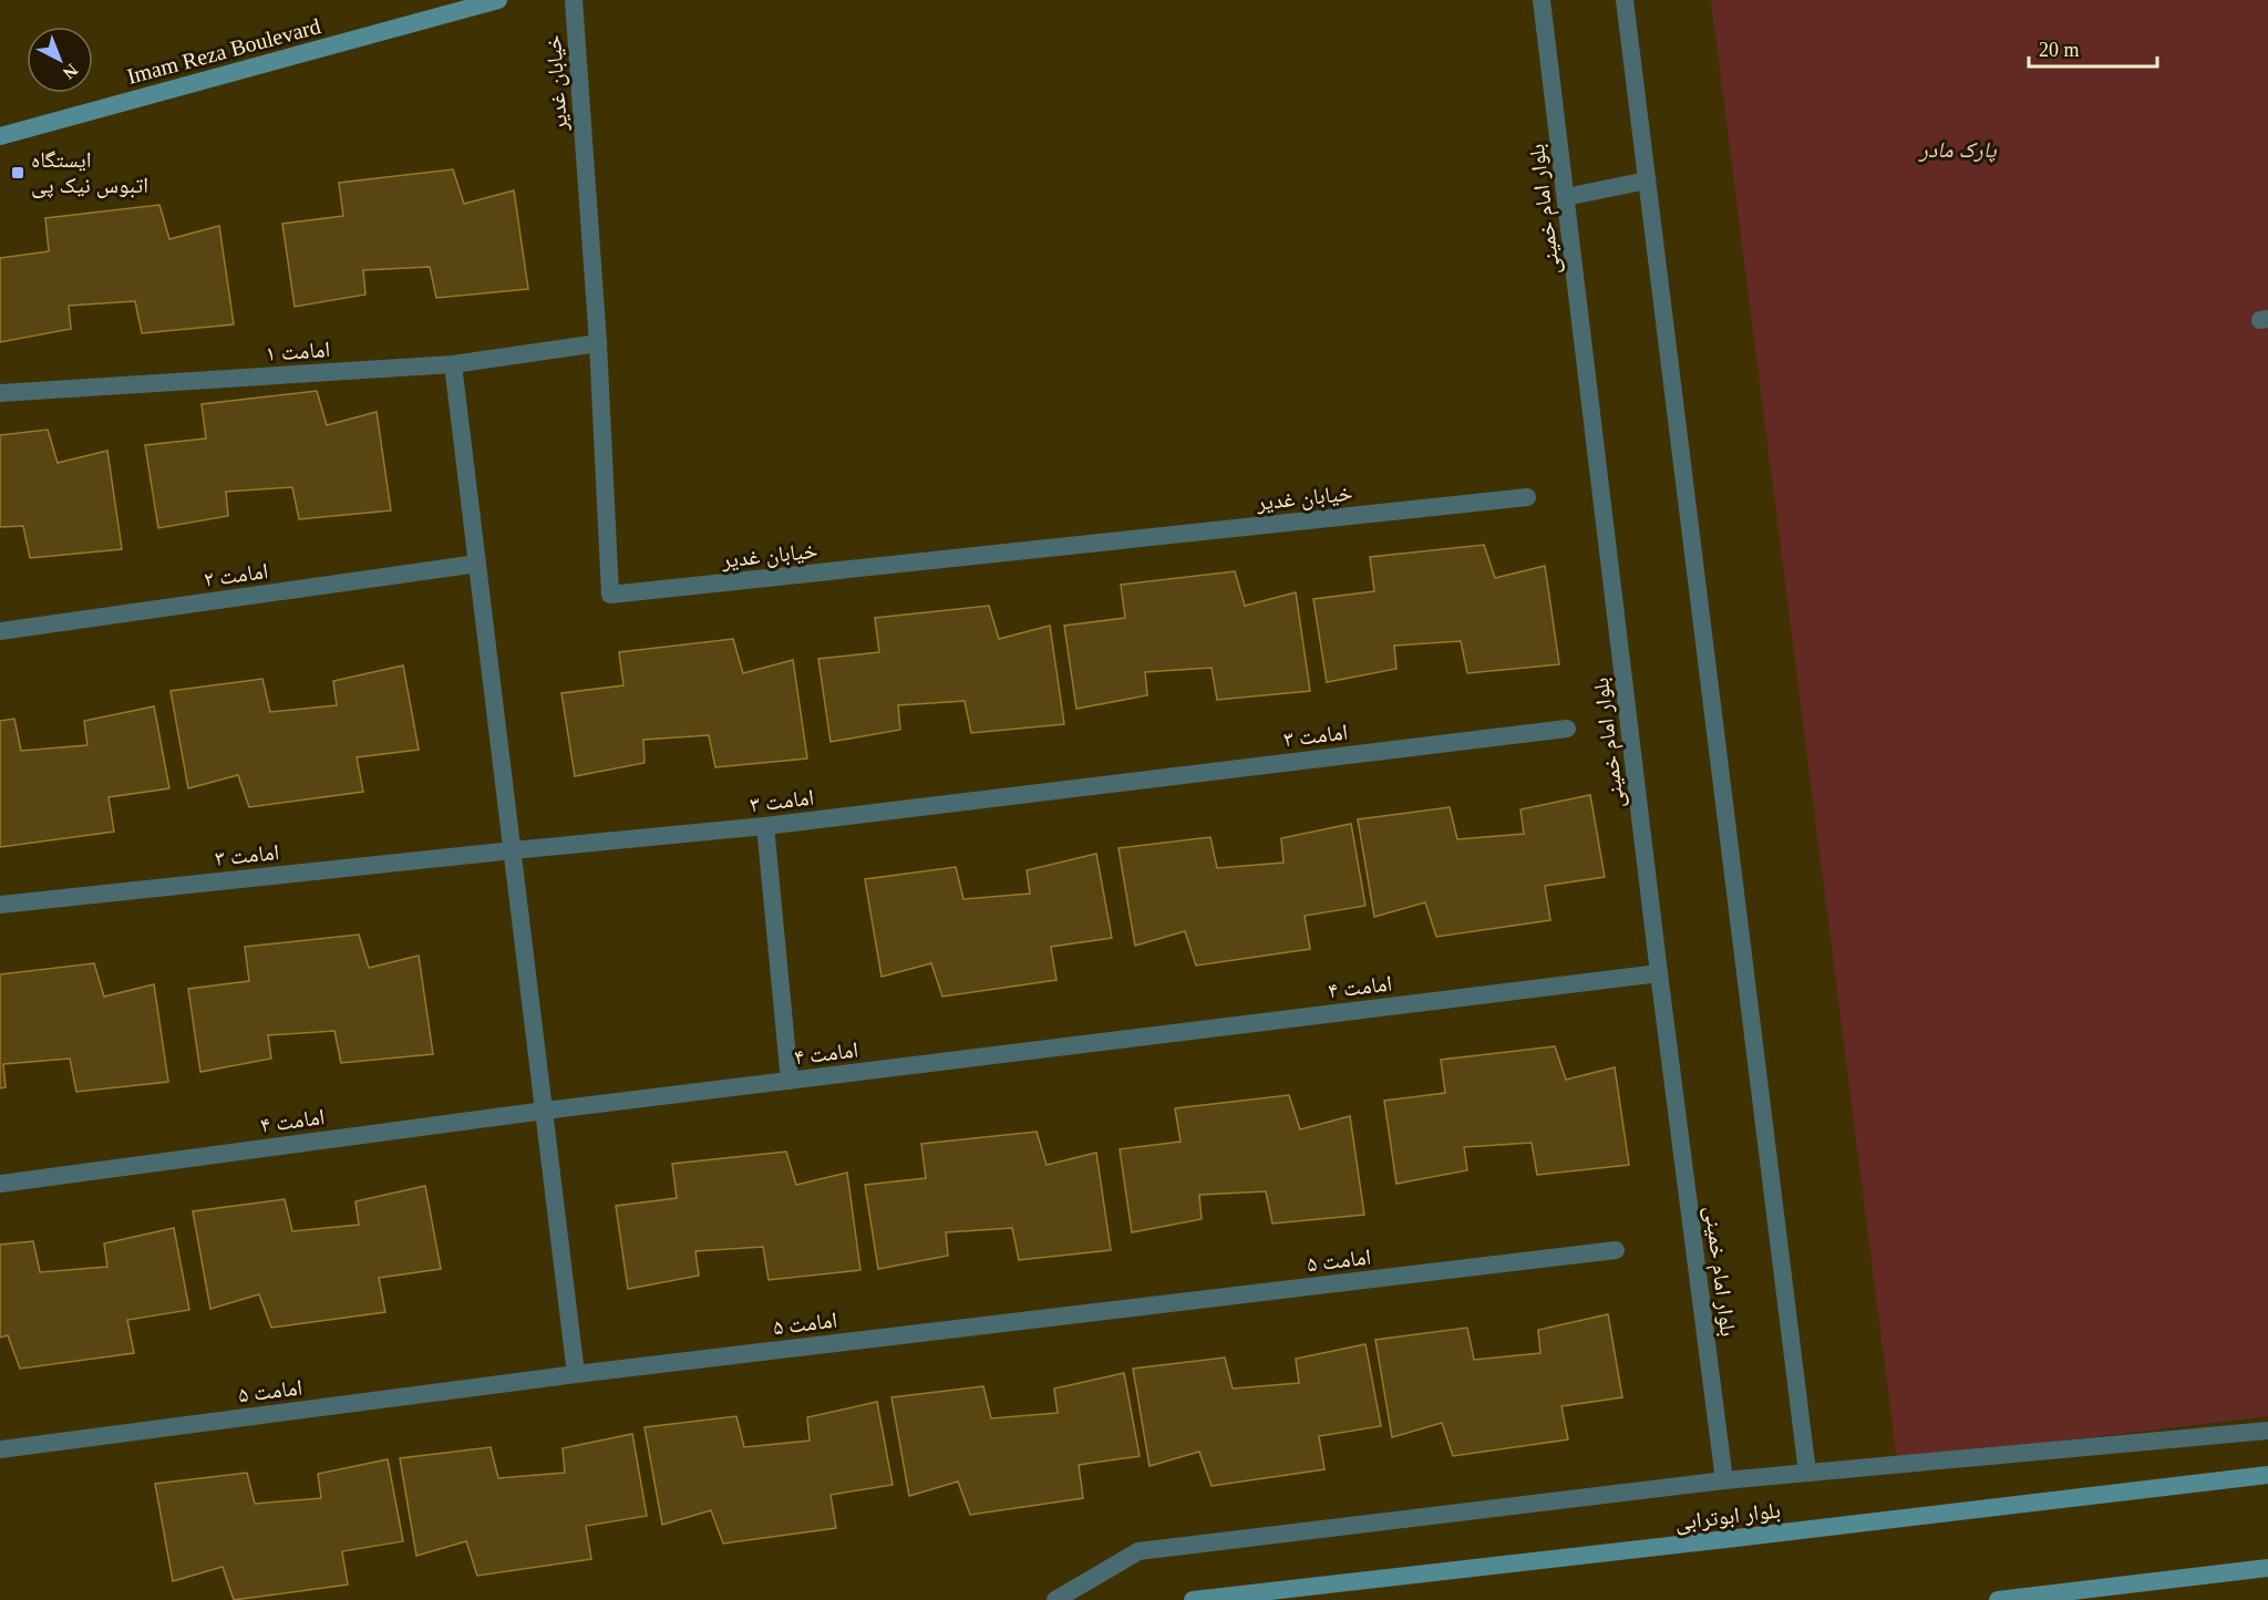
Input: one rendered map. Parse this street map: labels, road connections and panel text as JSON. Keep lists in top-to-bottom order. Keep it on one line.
{"streets":{"main road":["Imam Reza Boulevard","بلوار ابوترابی"],"street":["خیابان غدیر","بلوار امام خمینی","امامت ۱","امامت ۲","امامت ۳","امامت ۴","امامت ۵"]},"crossings":[["خیابان غدیر","امامت ۱"],["بلوار امام خمینی","امامت ۴"]],"parks":["پارک مادر"],"places":{"transit":["ایستگاه اتبوس نیک پی"]},"scale_bar":"20 m","north":"bottom right"}
